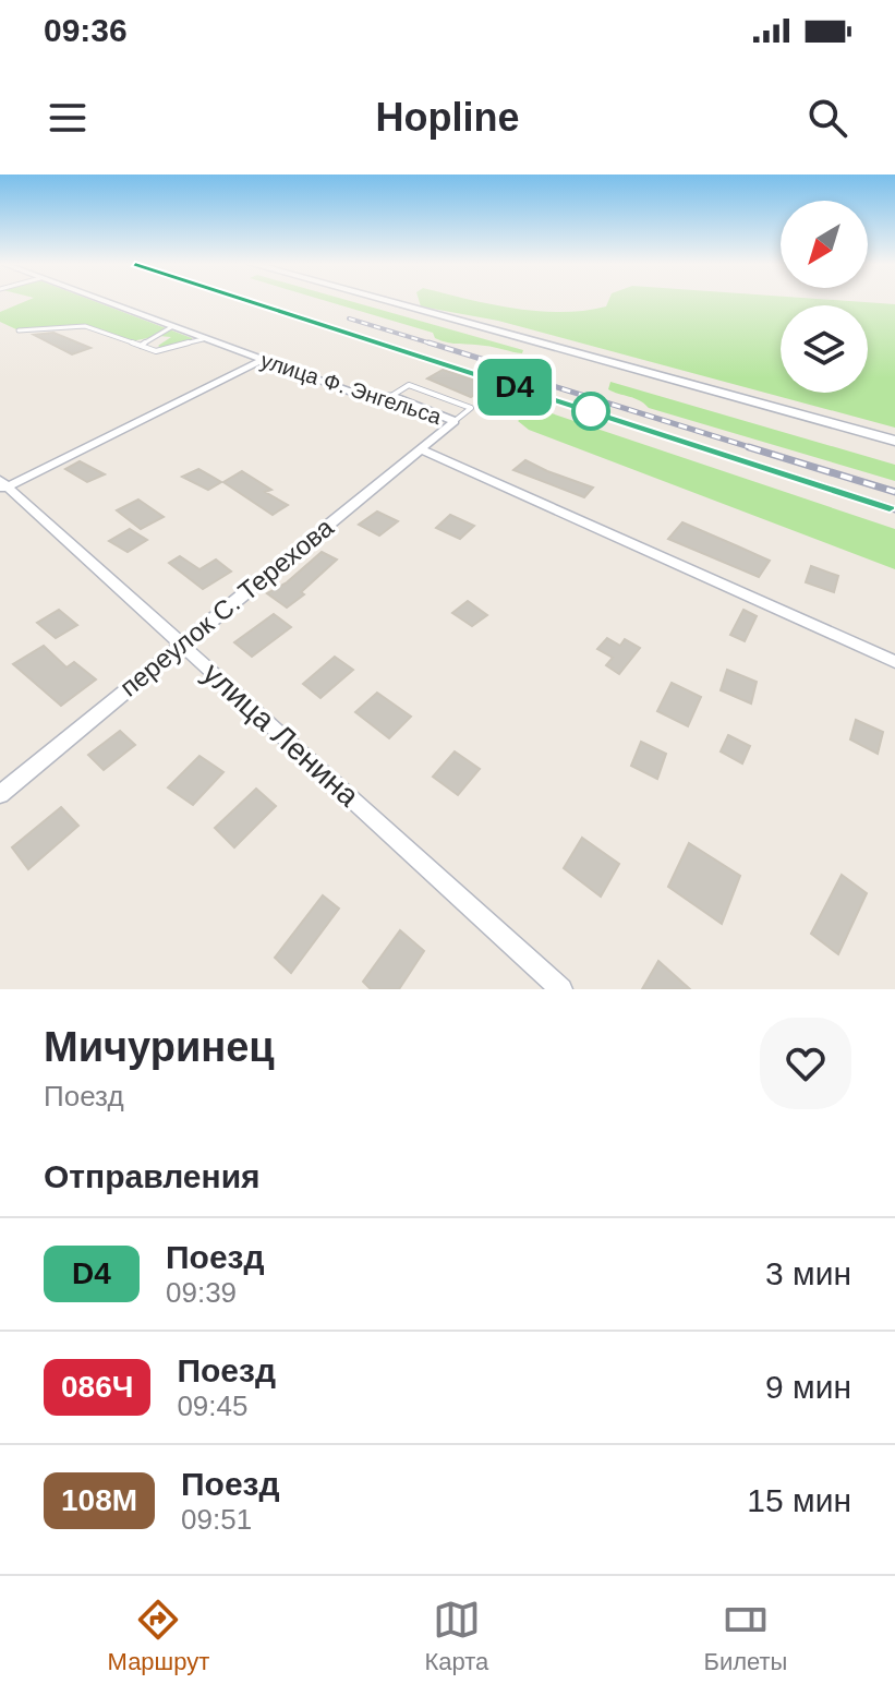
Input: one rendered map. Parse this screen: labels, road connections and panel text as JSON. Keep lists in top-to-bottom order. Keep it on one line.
{"streets":{"street":["улица Ф. Энгельса","переулок С. Терехова","улица Ленина"]},"crossings":[["улица Ф. Энгельса","переулок С. Терехова"],["переулок С. Терехова","улица Ленина"]],"north":"bottom left","page":{"status":"09:36","header":"Hopline","on_map":"D4","heading":[["Мичуринец","Поезд"],"Отправления"],"list":[{"mark":"D4","name":"Поезд","note":"09:39","value":"3 мин"},{"mark":"086Ч","name":"Поезд","note":"09:45","value":"9 мин"},{"mark":"108М","name":"Поезд","note":"09:51","value":"15 мин"}],"tabs":["Маршрут","Карта","Билеты"]}}
